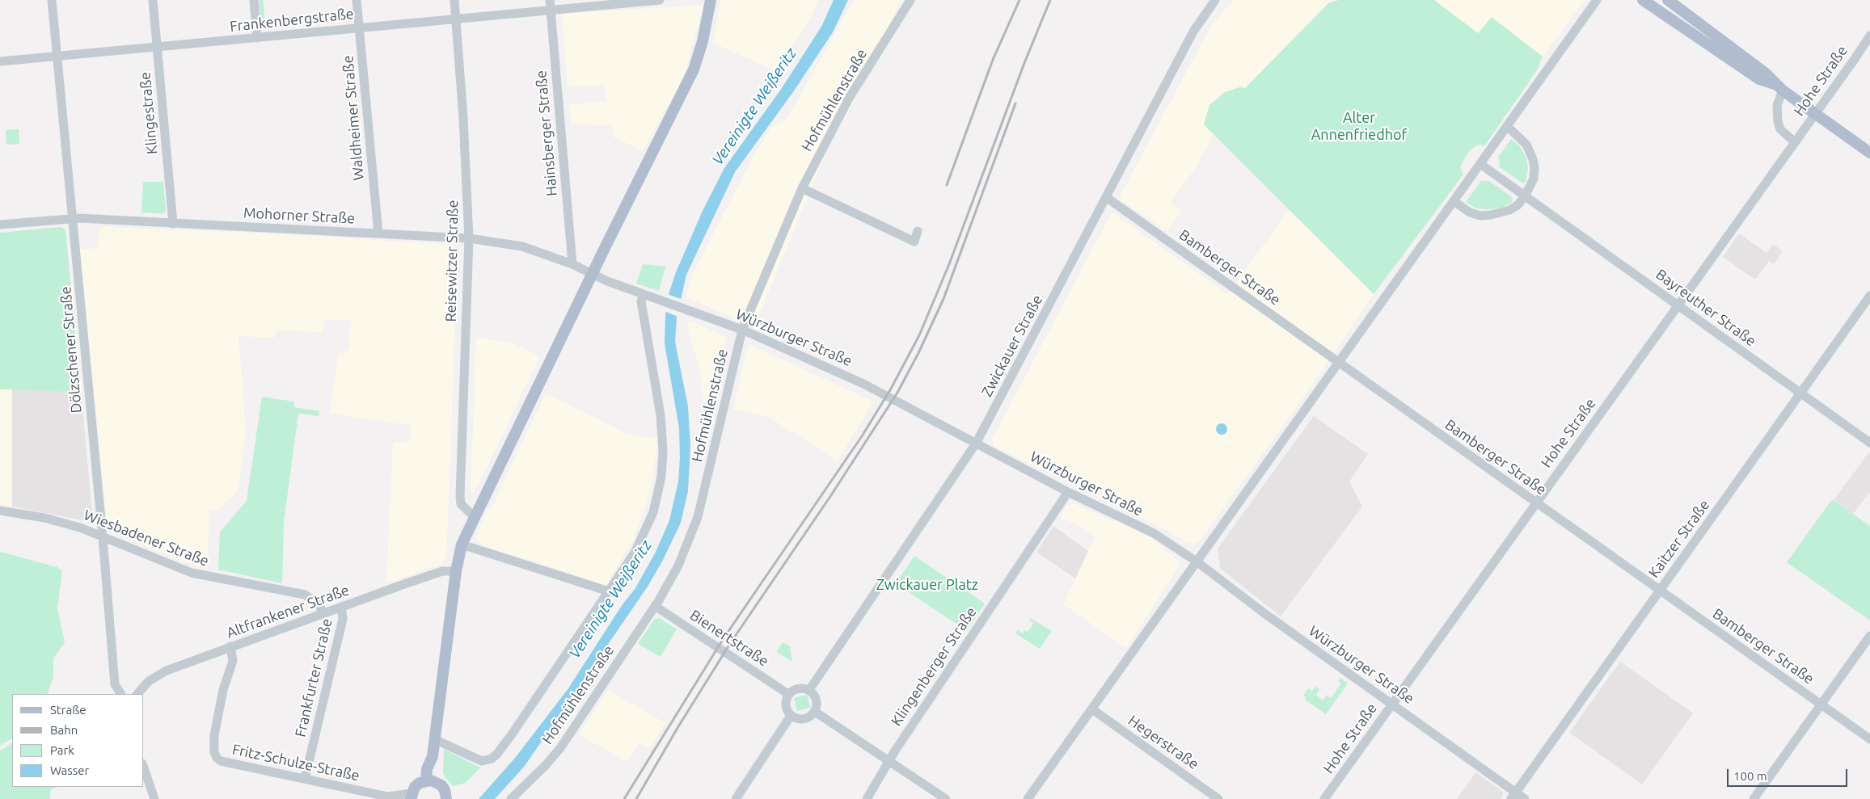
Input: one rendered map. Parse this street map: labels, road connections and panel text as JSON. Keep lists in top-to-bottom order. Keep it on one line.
{"streets":{"street":["Frankenbergstraße","Hohe Straße","Hofmühlenstraße","Klingestraße","Waldheimer Straße","Hainsberger Straße","Mohorner Straße","Reisewitzer Straße","Bamberger Straße","Bayreuther Straße","Würzburger Straße","Zwickauer Straße","Dölzschener Straße","Wiesbadener Straße","Kaitzer Straße","Altfrankener Straße","Bienertstraße","Klingenberger Straße","Frankfurter Straße","Hegerstraße","Fritz-Schulze-Straße"]},"crossings":[["Frankenbergstraße","Klingestraße"],["Frankenbergstraße","Waldheimer Straße"],["Frankenbergstraße","Hainsberger Straße"],["Frankenbergstraße","Reisewitzer Straße"],["Frankenbergstraße","Dölzschener Straße"],["Hohe Straße","Bamberger Straße"],["Hohe Straße","Bayreuther Straße"],["Hohe Straße","Würzburger Straße"],["Hofmühlenstraße","Würzburger Straße"],["Hofmühlenstraße","Bienertstraße"],["Klingestraße","Mohorner Straße"],["Waldheimer Straße","Mohorner Straße"],["Hainsberger Straße","Mohorner Straße"],["Mohorner Straße","Reisewitzer Straße"],["Mohorner Straße","Würzburger Straße"],["Mohorner Straße","Dölzschener Straße"],["Bamberger Straße","Zwickauer Straße"],["Bamberger Straße","Kaitzer Straße"],["Bayreuther Straße","Kaitzer Straße"],["Würzburger Straße","Zwickauer Straße"],["Würzburger Straße","Kaitzer Straße"],["Würzburger Straße","Klingenberger Straße"],["Zwickauer Straße","Bienertstraße"],["Dölzschener Straße","Wiesbadener Straße"],["Wiesbadener Straße","Altfrankener Straße"],["Altfrankener Straße","Frankfurter Straße"],["Altfrankener Straße","Fritz-Schulze-Straße"],["Frankfurter Straße","Fritz-Schulze-Straße"]],"water":["Vereinigte Weißeritz"],"parks":["Alter Annenfriedhof","Zwickauer Platz"],"legend":["Straße","Bahn","Park","Wasser"],"scale_bar":"100 m"}
